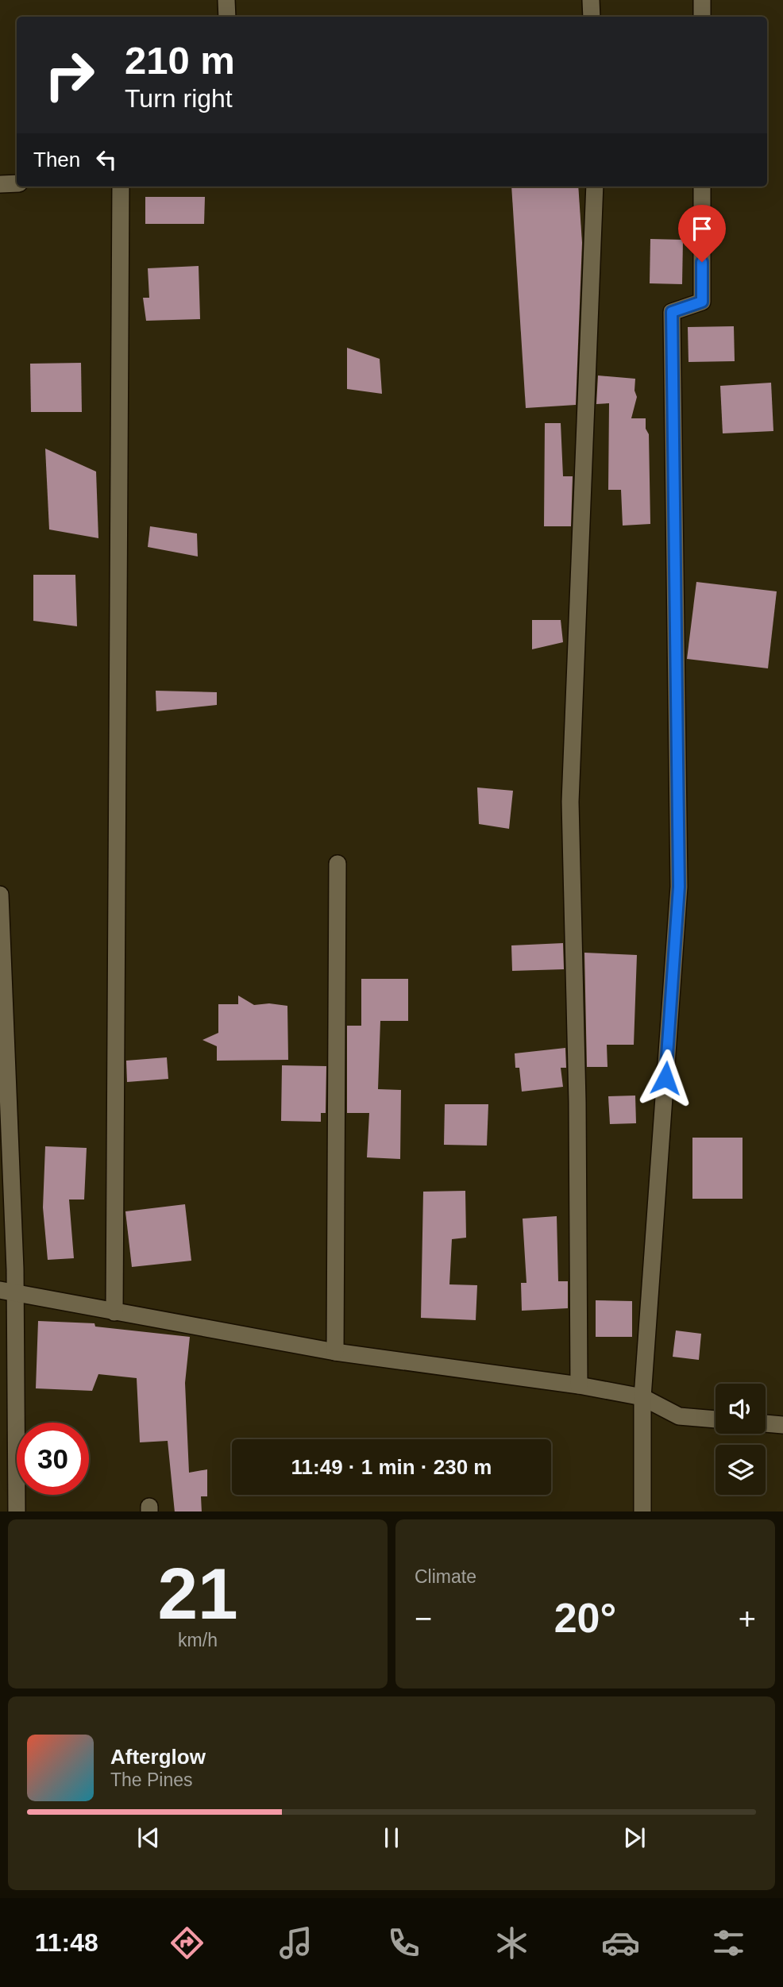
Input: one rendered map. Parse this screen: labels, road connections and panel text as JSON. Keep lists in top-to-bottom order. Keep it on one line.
{"page":{"turn":["210 m","Turn right"],"then":"Then","limit":"30","trip":"11:49 · 1 min · 230 m","tile":[["21","km/h"],"Climate"],"heat":["−","20°","+"],"song":["Afterglow","The Pines"],"tabs":"11:48"}}
